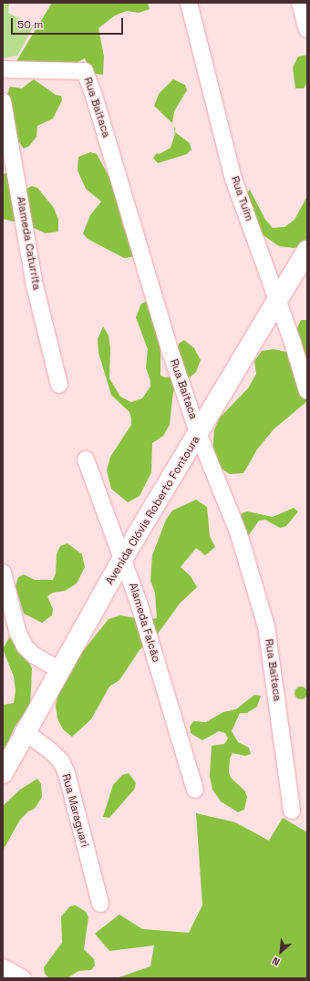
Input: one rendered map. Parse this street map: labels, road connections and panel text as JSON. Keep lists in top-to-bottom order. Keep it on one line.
{"streets":{"street":["Rua Baitaca","Rua Tuim","Alameda Caturrita","Avenida Clóvis Roberto Fontoura","Alameda Falcão","Rua Maraguari"]},"crossings":[["Rua Baitaca","Avenida Clóvis Roberto Fontoura"],["Rua Tuim","Avenida Clóvis Roberto Fontoura"],["Avenida Clóvis Roberto Fontoura","Alameda Falcão"],["Avenida Clóvis Roberto Fontoura","Rua Maraguari"]],"scale_bar":"50 m","north":"bottom left"}
